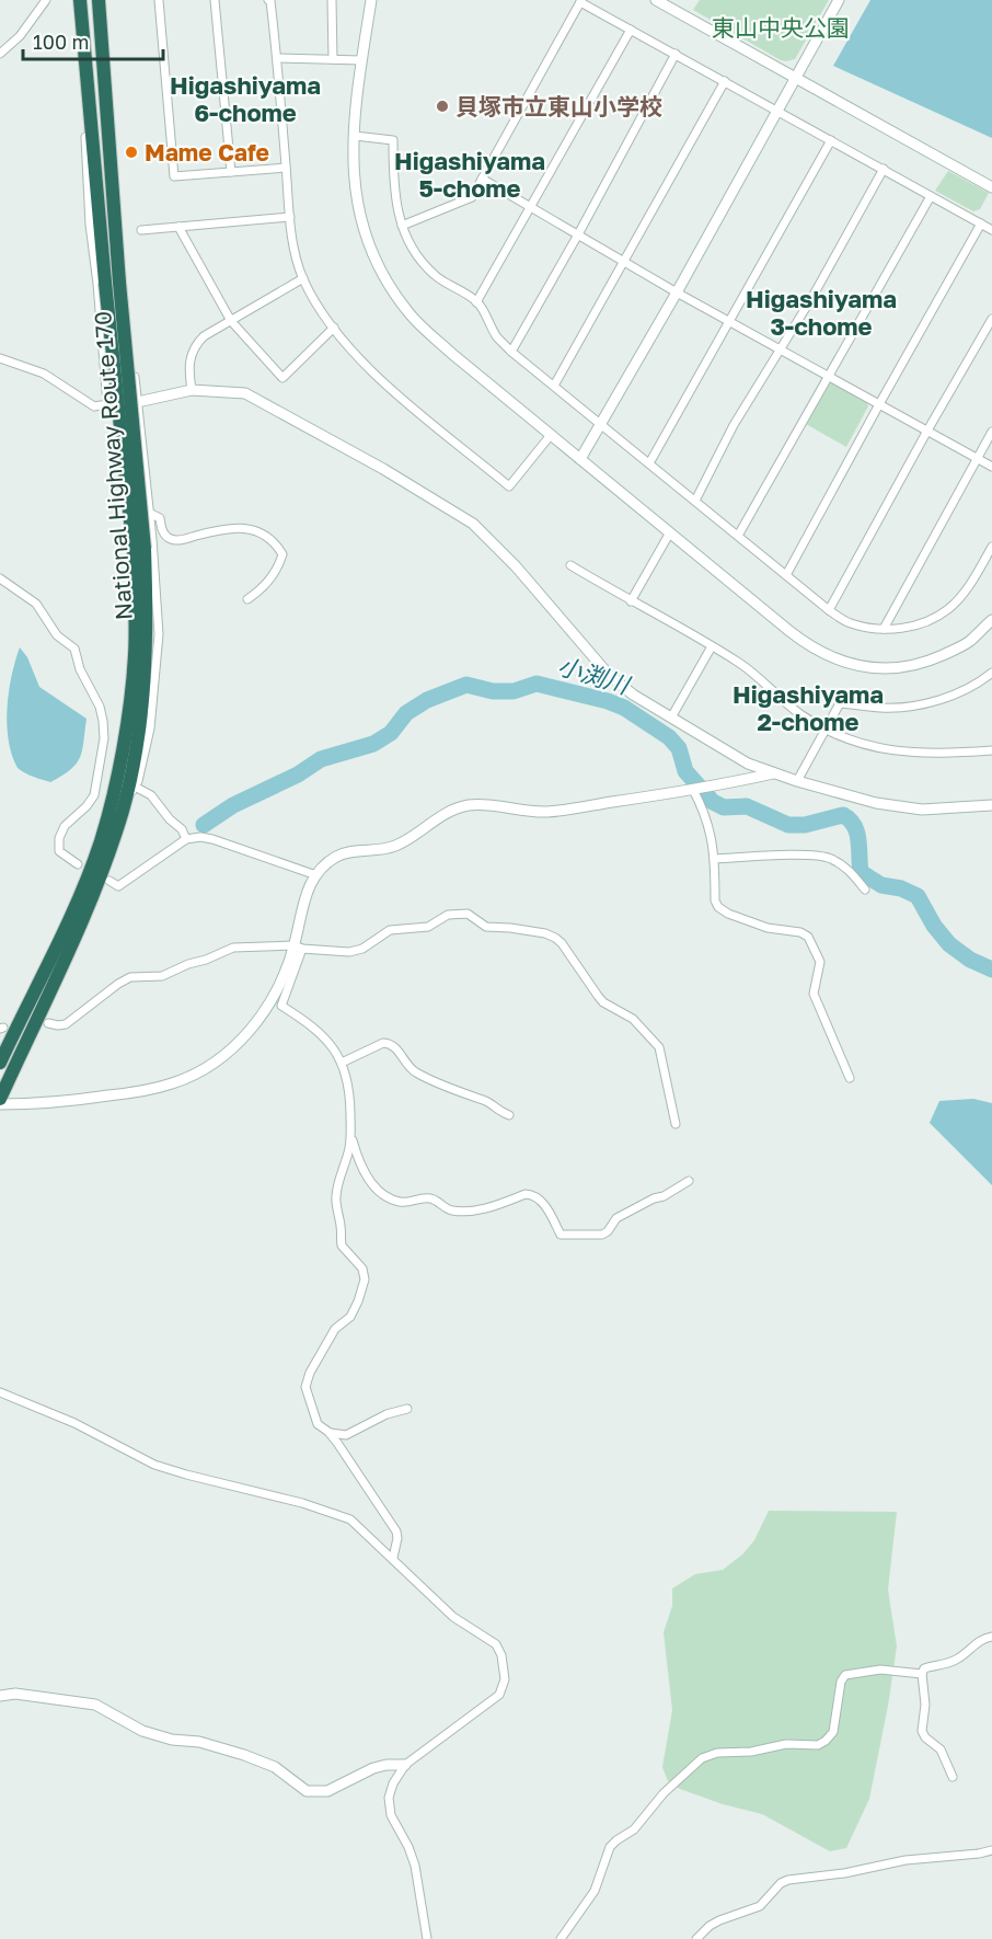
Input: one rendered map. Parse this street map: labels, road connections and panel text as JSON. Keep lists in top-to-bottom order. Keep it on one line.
{"streets":{"highway":["National Highway Route 170"]},"districts":["Higashiyama 6-chome","Higashiyama 5-chome","Higashiyama 3-chome","Higashiyama 2-chome"],"water":["小渕川"],"parks":["東山中央公園"],"places":["貝塚市立東山小学校","Mame Cafe"],"scale_bar":"100 m"}
